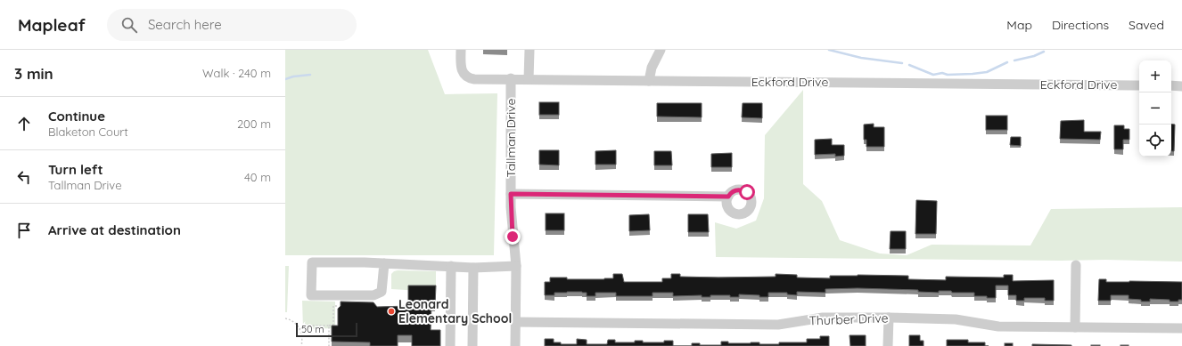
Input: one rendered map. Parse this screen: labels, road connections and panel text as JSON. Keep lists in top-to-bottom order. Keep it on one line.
{"streets":{"street":["Eckford Drive","Tallman Drive","Thurber Drive"]},"crossings":[["Eckford Drive","Tallman Drive"],["Tallman Drive","Thurber Drive"]],"places":["Leonard Elementary School"],"scale_bar":"50 m","page":{"header":"Mapleaf","search":"Search here","nav":["Map","Directions","Saved"],"heading":["3 min","Walk · 240 m"],"map_buttons":["+","−"],"list":[["Continue","Blaketon Court","200 m"],["Turn left","Tallman Drive","40 m"],"Arrive at destination"],"scale":"50 m"}}
